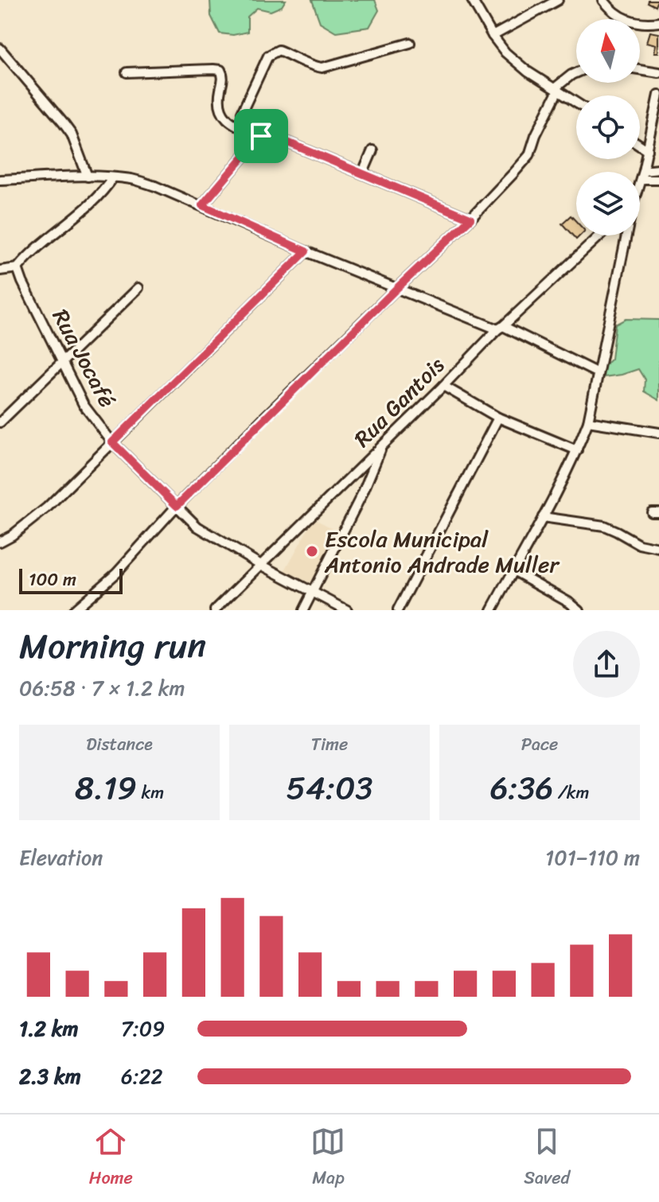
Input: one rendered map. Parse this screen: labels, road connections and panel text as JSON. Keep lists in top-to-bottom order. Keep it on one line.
{"streets":{"street":["Rua Jocafé","Rua Gantois"]},"crossings":[["Rua Jocafé","Rua Gantois"]],"places":["Escola Municipal Antonio Andrade Muller"],"scale_bar":"100 m","north":"top","page":{"scale":"100 m","heading":["Morning run","06:58 · 7 × 1.2 km"],"stats":[["Distance","8.19 km"],["Time","54:03"],["Pace","6:36 /km"]],"chart":["Elevation","101–110 m"],"list":[{"name":"1.2 km","note":"7:09"},{"name":"2.3 km","note":"6:22"}],"tabs":["Home","Map","Saved"]}}
